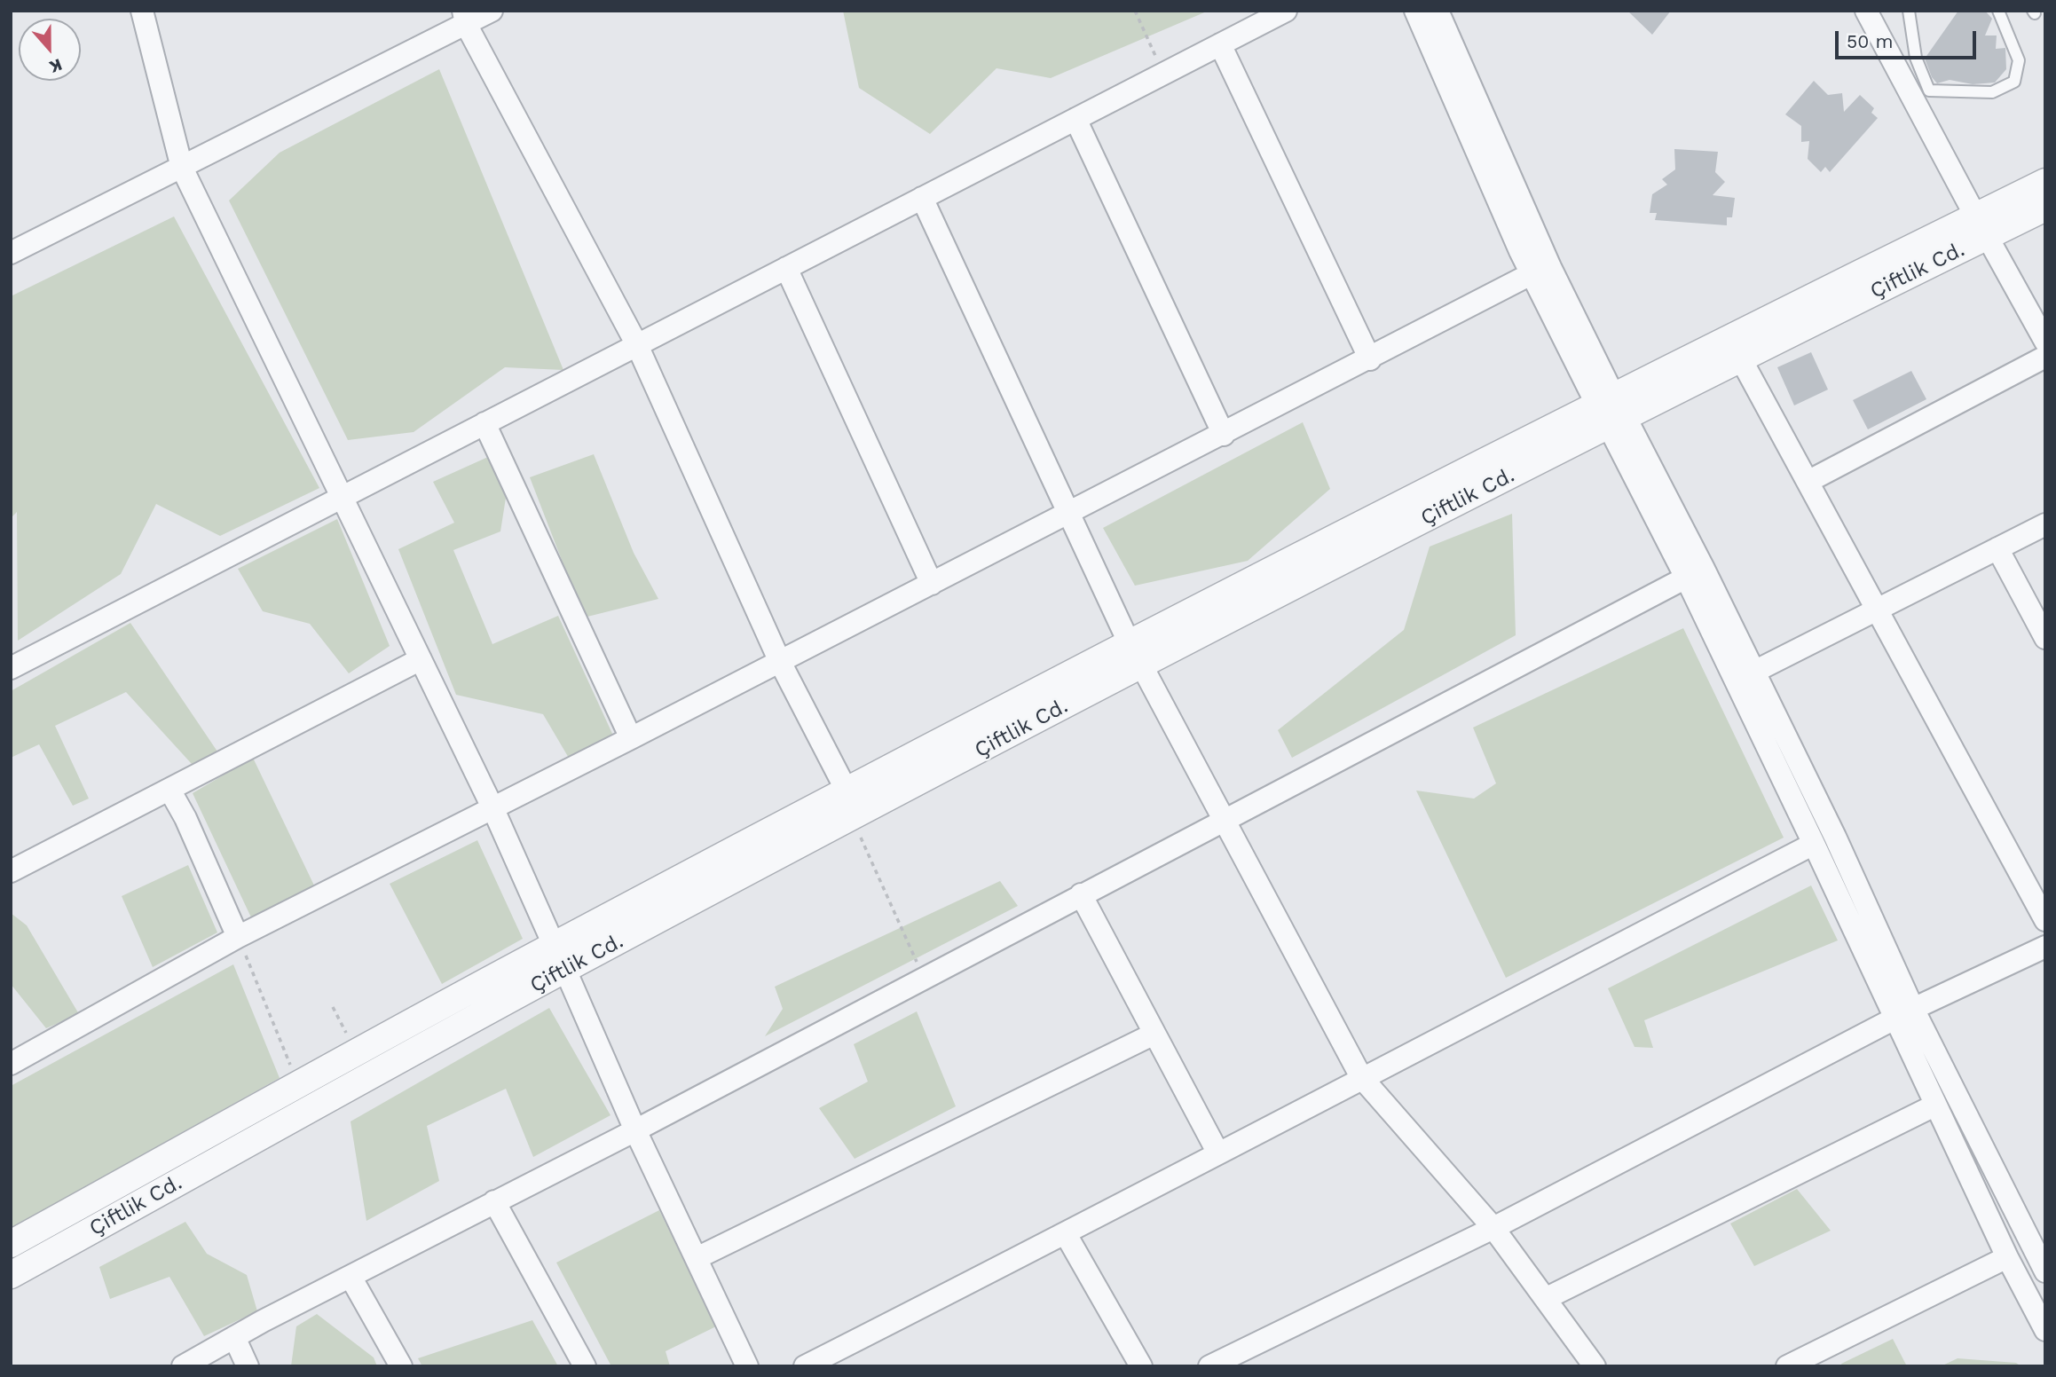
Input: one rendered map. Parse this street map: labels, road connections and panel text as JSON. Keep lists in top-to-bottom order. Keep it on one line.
{"streets":{"street":["Çiftlik Cd."]},"scale_bar":"50 m","north":"bottom"}
